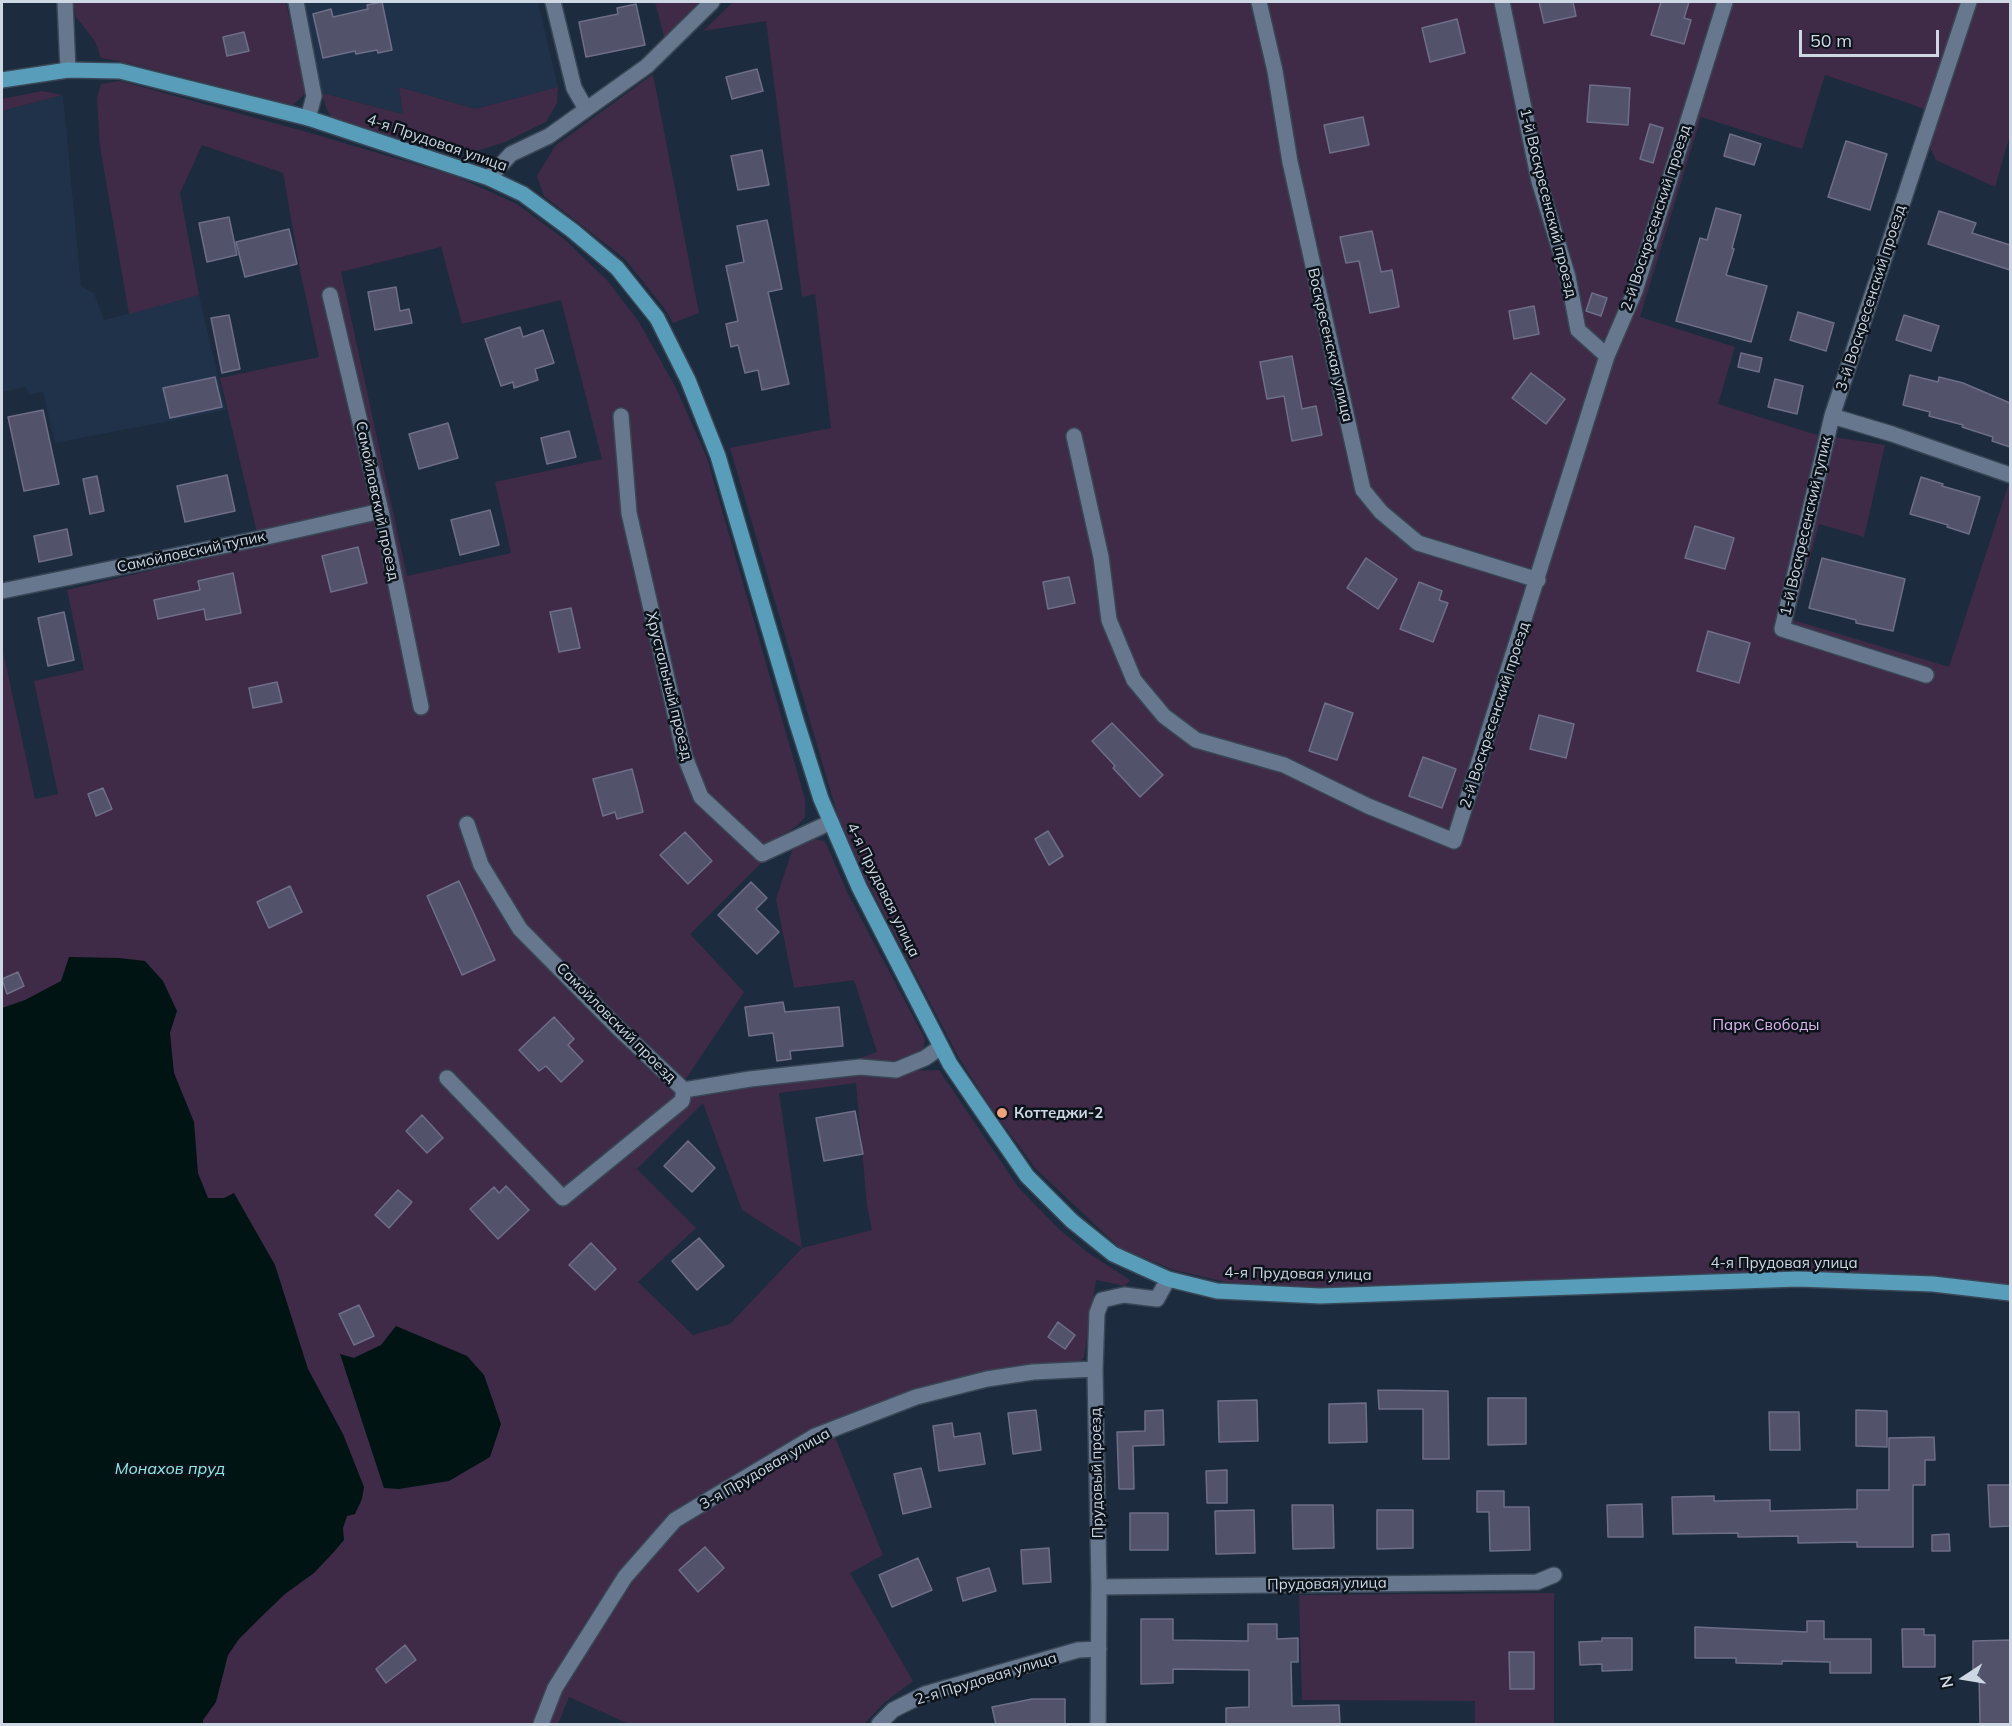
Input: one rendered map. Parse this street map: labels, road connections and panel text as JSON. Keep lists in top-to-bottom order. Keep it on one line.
{"streets":{"main road":["4-я Прудовая улица"],"street":["1-й Воскресенский проезд","2-й Воскресенский проезд","3-й Воскресенский проезд","Воскресенская улица","Самойловский проезд","1-й Воскресенский тупик","Самойловский тупик","Хрустальный проезд","3-я Прудовая улица","Прудовый проезд","Прудовая улица","2-я Прудовая улица"]},"crossings":[["4-я Прудовая улица","Самойловский проезд"],["4-я Прудовая улица","Хрустальный проезд"],["4-я Прудовая улица","Прудовый проезд"],["1-й Воскресенский проезд","2-й Воскресенский проезд"],["2-й Воскресенский проезд","Воскресенская улица"],["3-й Воскресенский проезд","1-й Воскресенский тупик"],["Самойловский проезд","Самойловский тупик"],["3-я Прудовая улица","Прудовый проезд"],["Прудовый проезд","Прудовая улица"],["Прудовый проезд","2-я Прудовая улица"]],"water":["Монахов пруд"],"parks":["Парк Свободы"],"places":["Коттеджи-2"],"scale_bar":"50 m","north":"left"}
